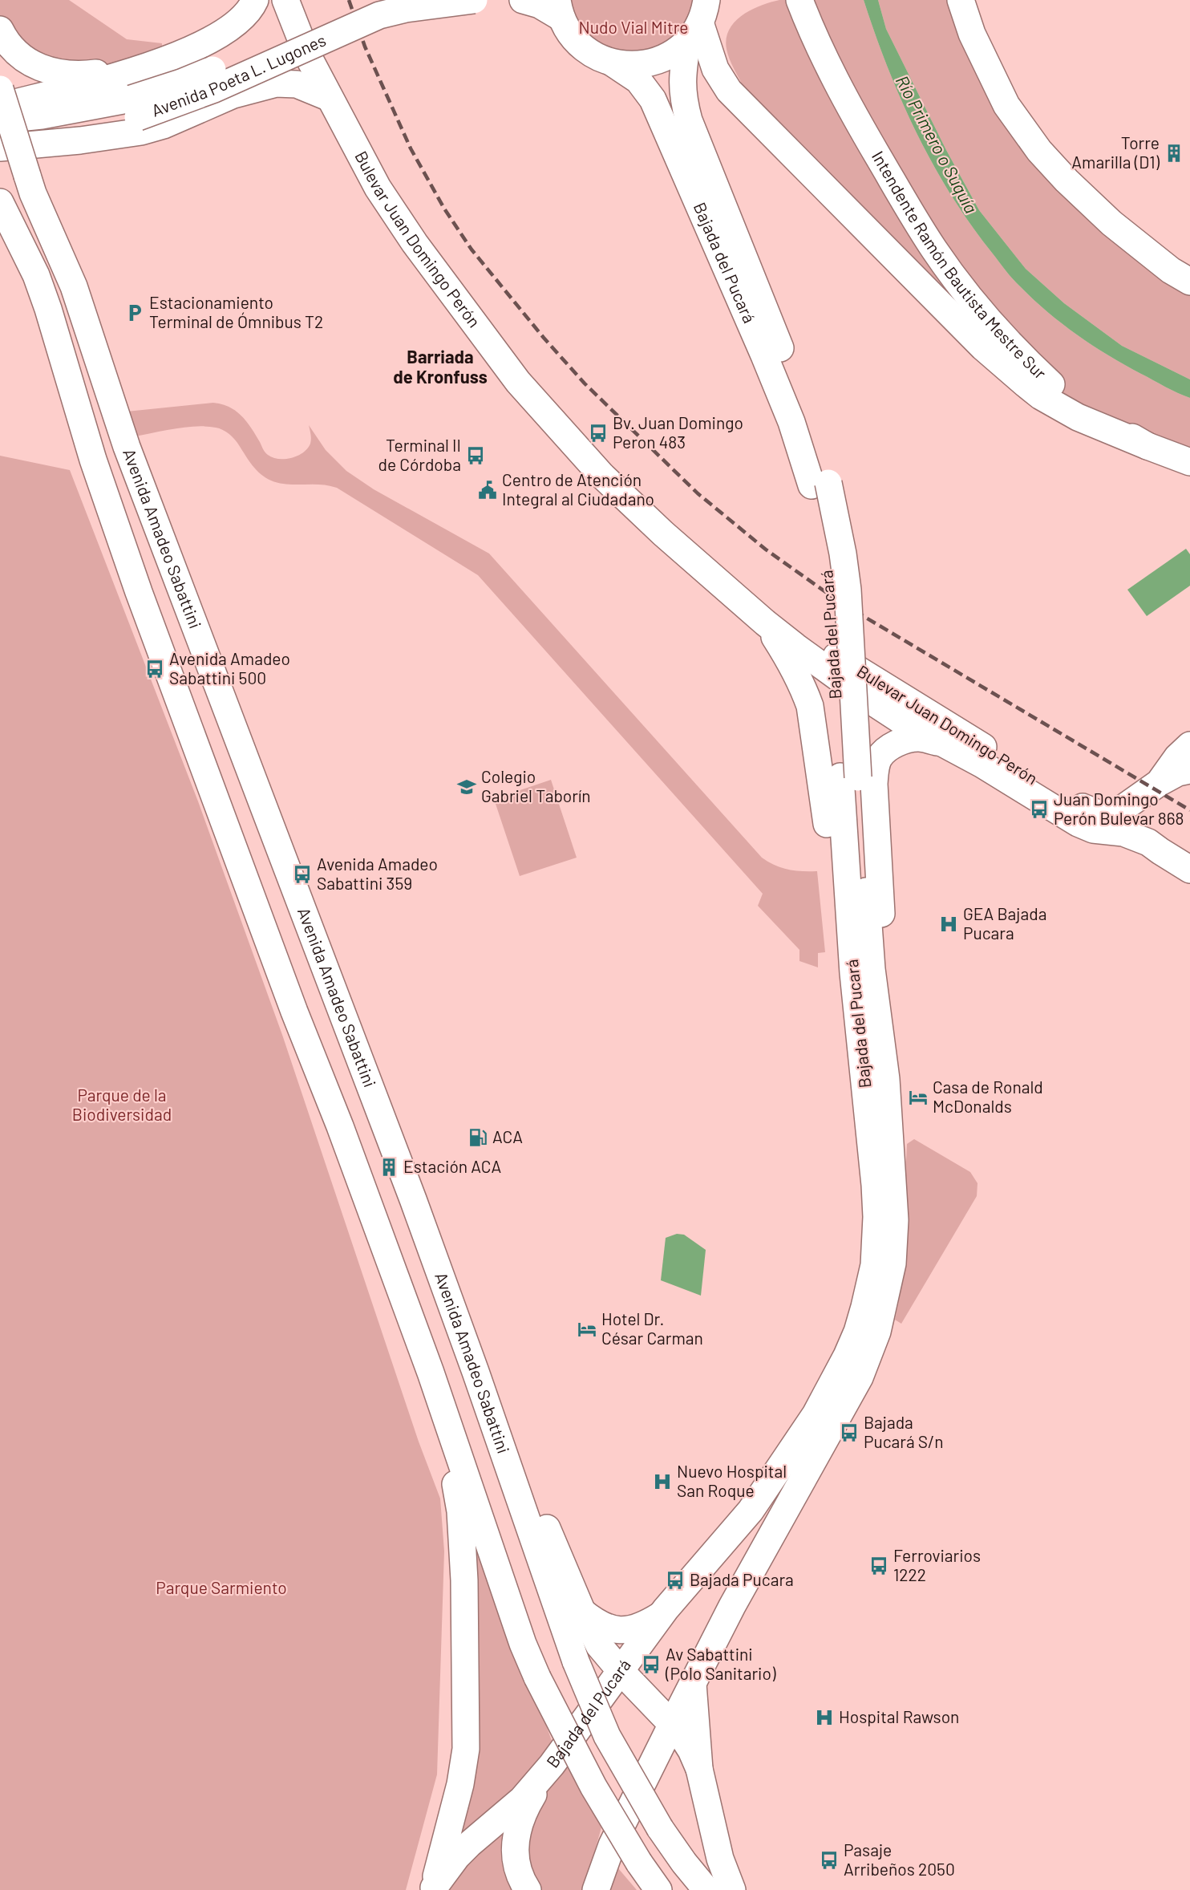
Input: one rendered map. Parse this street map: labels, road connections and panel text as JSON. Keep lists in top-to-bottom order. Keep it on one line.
{"streets":{"main road":["Avenida Poeta L. Lugones","Bulevar Juan Domingo Perón","Bajada del Pucará","Intendente Ramón Bautista Mestre Sur","Avenida Amadeo Sabattini"]},"districts":["Barriada de Kronfuss"],"water":["Río Primero o Suquía"],"parks":["Nudo Vial Mitre","Parque de la Biodiversidad","Parque Sarmiento"],"places":{"building":["Torre Amarilla (D1)","Estación ACA"],"parking":["Estacionamiento Terminal de Ómnibus T2"],"bus stop":["Bv. Juan Domingo Peron 483","Terminal II de Córdoba","Avenida Amadeo Sabattini 500","Juan Domingo Perón Bulevar 868","Avenida Amadeo Sabattini 359","Bajada Pucará S/n","Ferroviarios 1222","Bajada Pucara","Av Sabattini (Polo Sanitario)","Pasaje Arribeños 2050"],"public building":["Centro de Atención Integral al Ciudadano"],"school or university":["Colegio Gabriel Taborín"],"hospital":["GEA Bajada Pucara","Nuevo Hospital San Roque","Hospital Rawson"],"hotel":["Casa de Ronald McDonalds","Hotel Dr. César Carman"],"fuel station":["ACA"]}}
